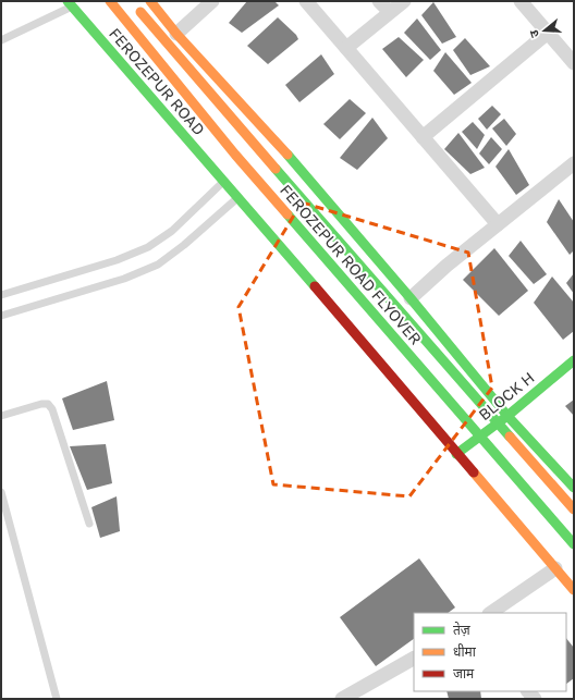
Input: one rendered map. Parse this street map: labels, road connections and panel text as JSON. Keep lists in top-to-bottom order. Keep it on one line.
{"streets":{"main road":["FEROZEPUR ROAD","FEROZEPUR ROAD FLYOVER","BLOCK H"]},"crossings":[["FEROZEPUR ROAD","BLOCK H"]],"legend":["तेज़","धीमा","जाम"],"north":"left"}
